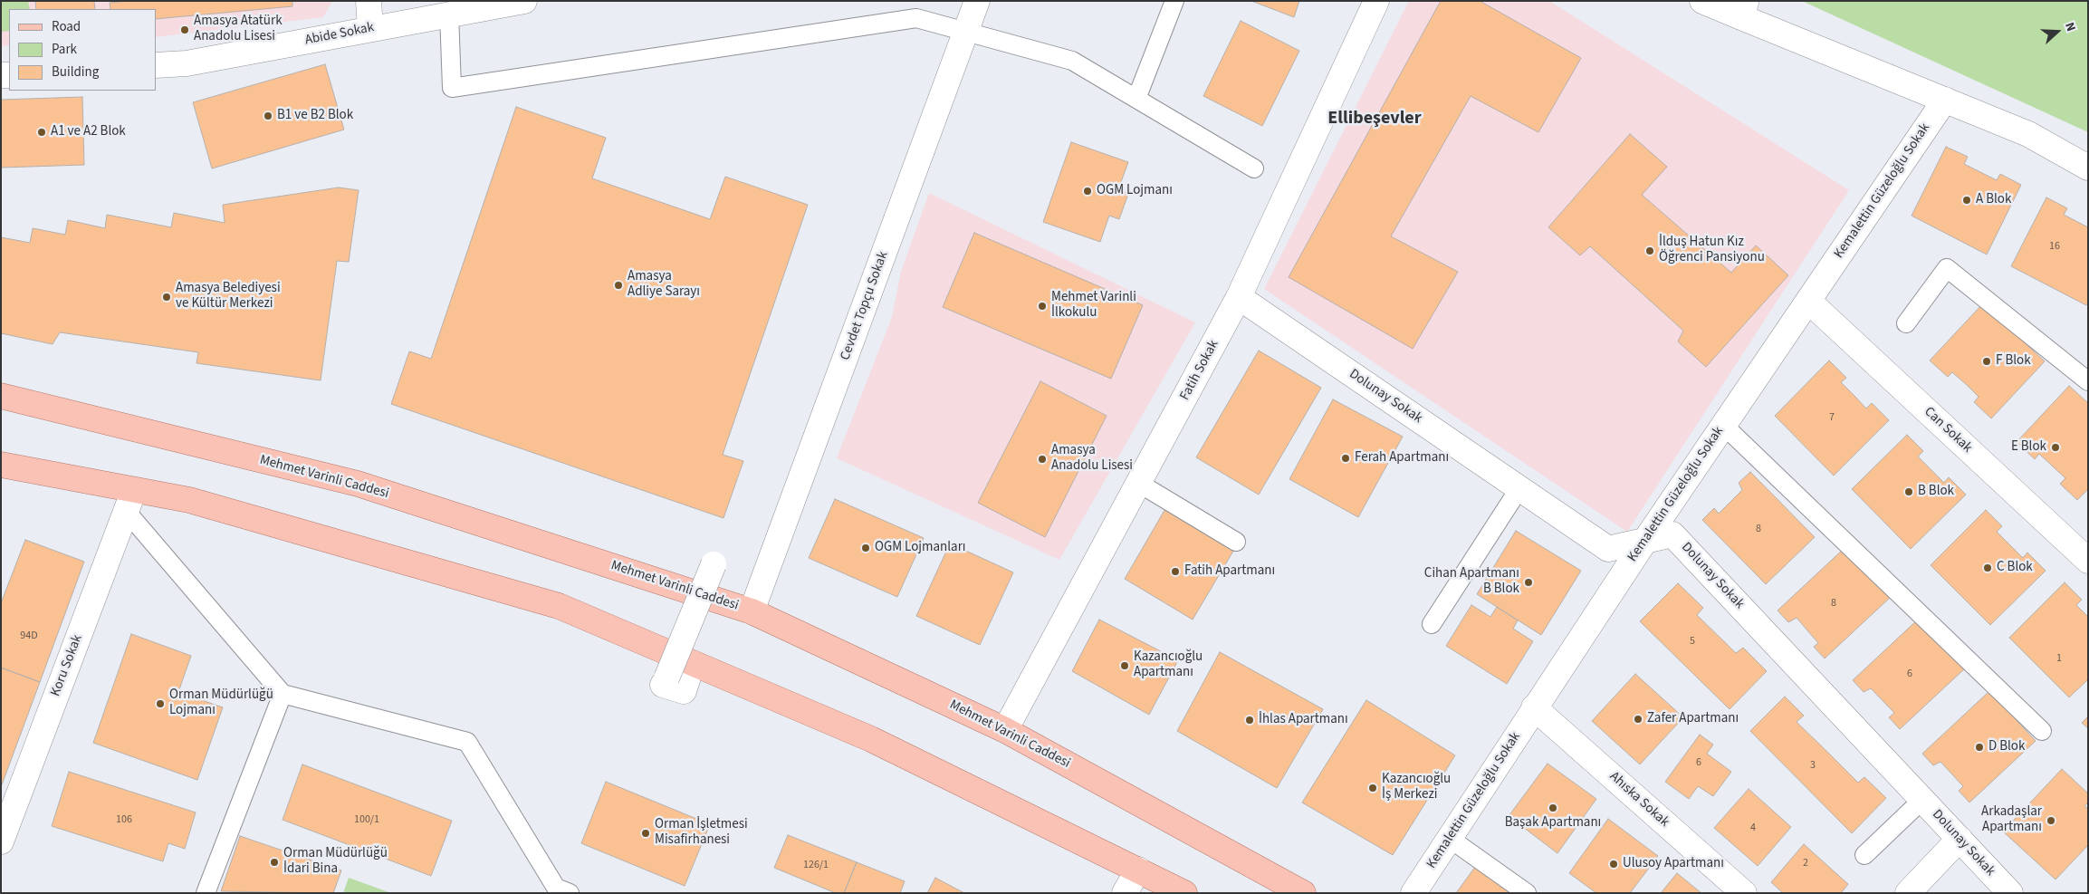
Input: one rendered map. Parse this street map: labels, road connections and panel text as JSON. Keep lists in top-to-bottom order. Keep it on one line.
{"streets":{"main road":["Mehmet Varinli Caddesi"],"street":["Abide Sokak","Kemalettin Güzeloğlu Sokak","Cevdet Topçu Sokak","Fatih Sokak","Dolunay Sokak","Can Sokak","Koru Sokak","Ahıska Sokak"]},"crossings":[["Kemalettin Güzeloğlu Sokak","Dolunay Sokak"],["Kemalettin Güzeloğlu Sokak","Can Sokak"],["Kemalettin Güzeloğlu Sokak","Ahıska Sokak"],["Cevdet Topçu Sokak","Mehmet Varinli Caddesi"],["Fatih Sokak","Dolunay Sokak"],["Fatih Sokak","Mehmet Varinli Caddesi"]],"districts":["Ellibeşevler"],"places":["Amasya Atatürk Anadolu Lisesi","B1 ve B2 Blok","A1 ve A2 Blok","OGM Lojmanı","A Blok","İlduş Hatun Kız Öğrenci Pansiyonu","Amasya Adliye Sarayı","Amasya Belediyesi ve Kültür Merkezi","Mehmet Varinli İlkokulu","F Blok","E Blok","Ferah Apartmanı","Amasya Anadolu Lisesi","B Blok","OGM Lojmanları","C Blok","Fatih Apartmanı","Cihan Apartmanı B Blok","Kazancıoğlu Apartmanı","Orman Müdürlüğü Lojmanı","Zafer Apartmanı","İhlas Apartmanı","D Blok","Kazancıoğlu İş Merkezi","Başak Apartmanı","Arkadaşlar Apartmanı","Orman İşletmesi Misafirhanesi","Orman Müdürlüğü İdari Bina","Ulusoy Apartmanı"],"house_numbers":["16","7","8","8","94D","5","1","6","6","3","106","100/1","4","2","126/1"],"legend":["Road","Park","Building"],"north":"right"}
